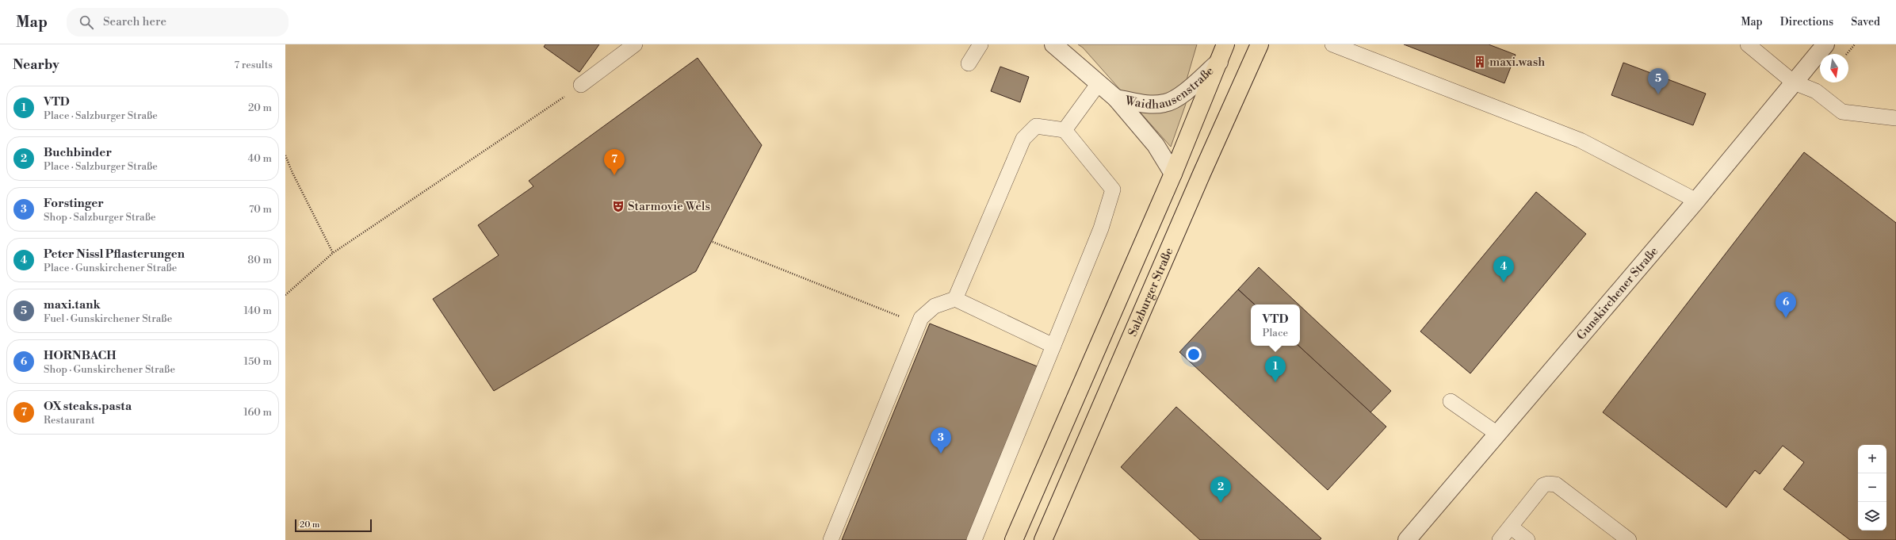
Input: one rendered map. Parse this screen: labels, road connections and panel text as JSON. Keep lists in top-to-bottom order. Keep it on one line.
{"streets":{"main road":["Salzburger Straße"],"street":["Waidhausenstraße","Gunskirchener Straße"]},"places":{"building":["maxi.wash"],"theatre":["Starmovie Wels"]},"scale_bar":"20 m","north":"bottom","page":{"header":"Map","search":"Search here","nav":["Map","Directions","Saved"],"heading":["Nearby","7 results"],"pins":["5","7","4","6","1","3","2"],"list":[{"mark":"1","name":"VTD","note":"Place · Salzburger Straße","value":"20 m"},{"mark":"2","name":"Buchbinder","note":"Place · Salzburger Straße","value":"40 m"},{"mark":"3","name":"Forstinger","note":"Shop · Salzburger Straße","value":"70 m"},{"mark":"4","name":"Peter Nissl Pflasterungen","note":"Place · Gunskirchener Straße","value":"80 m"},{"mark":"5","name":"maxi.tank","note":"Fuel · Gunskirchener Straße","value":"140 m"},{"mark":"6","name":"HORNBACH","note":"Shop · Gunskirchener Straße","value":"150 m"},{"mark":"7","name":"OX steaks.pasta","note":"Restaurant","value":"160 m"}],"popup":["VTD","Place"],"map_buttons":["+","−"],"scale":"20 m"}}
